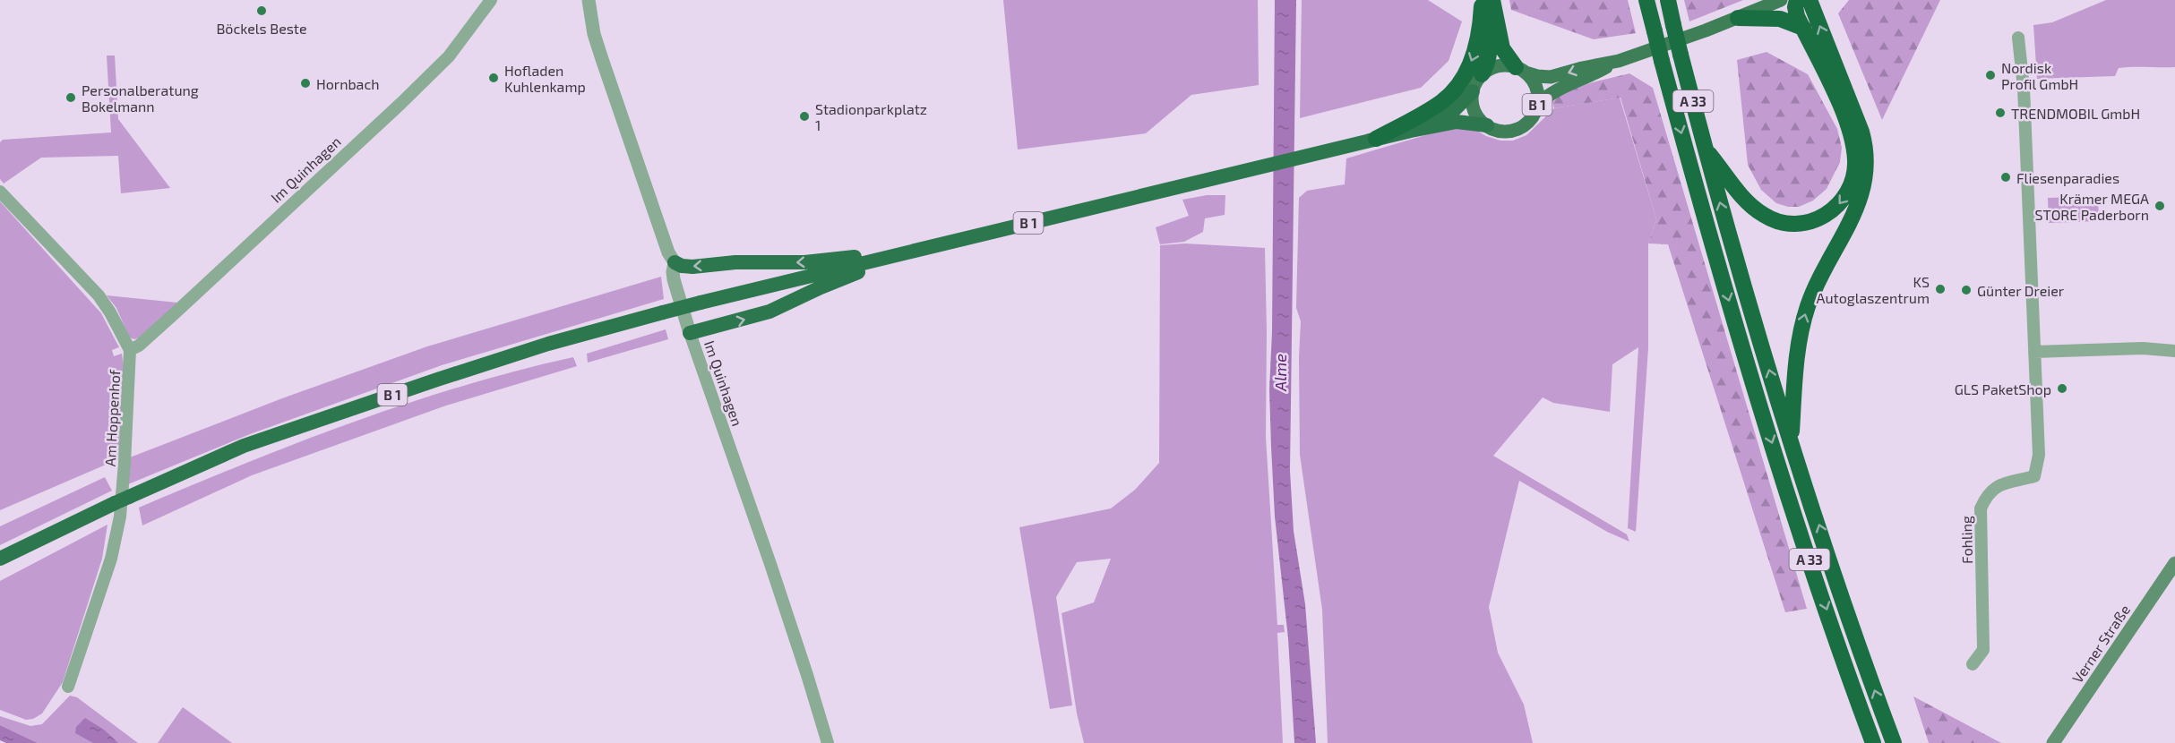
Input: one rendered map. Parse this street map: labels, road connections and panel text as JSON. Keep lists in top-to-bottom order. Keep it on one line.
{"streets":{"highway":["A 33","B 1"],"main road":["Verner Straße"],"street":["Im Quinhagen","Am Hoppenhof","Fohling"]},"crossings":[["B 1","Im Quinhagen"],["Im Quinhagen","Am Hoppenhof"]],"water":["Alme"],"places":["Böckels Beste","Nordisk Profil GmbH","Hofladen Kuhlenkamp","Hornbach","Personalberatung Bokelmann","TRENDMOBIL GmbH","Stadionparkplatz 1","Fliesenparadies","Krämer MEGA STORE Paderborn","KS Autoglaszentrum","Günter Dreier","GLS PaketShop"]}
